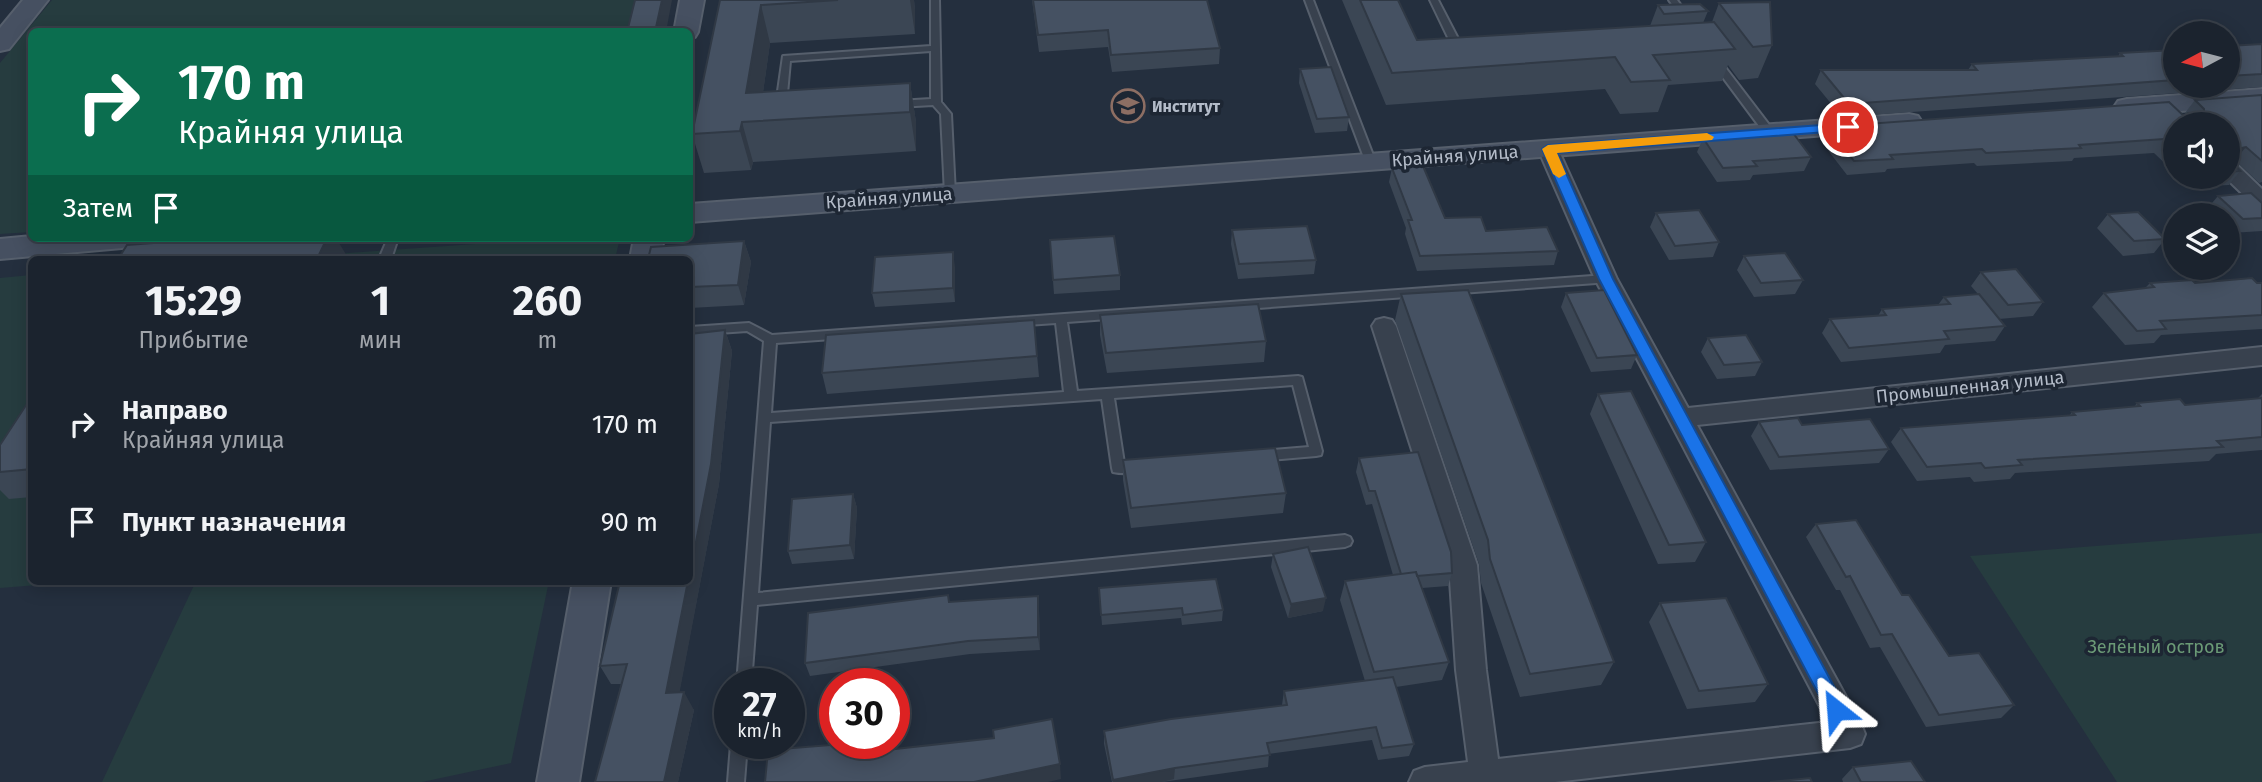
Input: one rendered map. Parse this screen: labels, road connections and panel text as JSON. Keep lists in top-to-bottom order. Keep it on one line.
{"streets":{"street":["Крайняя улица","Промышленная улица"]},"parks":["Зелёный остров"],"places":{"school or university":["Институт"]},"north":"left","page":{"turn":["170 m","Крайняя улица"],"then":"Затем","eta":["15:29","Прибытие","1","мин","260","m"],"list":[{"name":"Направо","note":"Крайняя улица","value":"170 m"},{"name":"Пункт назначения","value":"90 m"}],"speed":"27 km/h","limit":"30"}}
